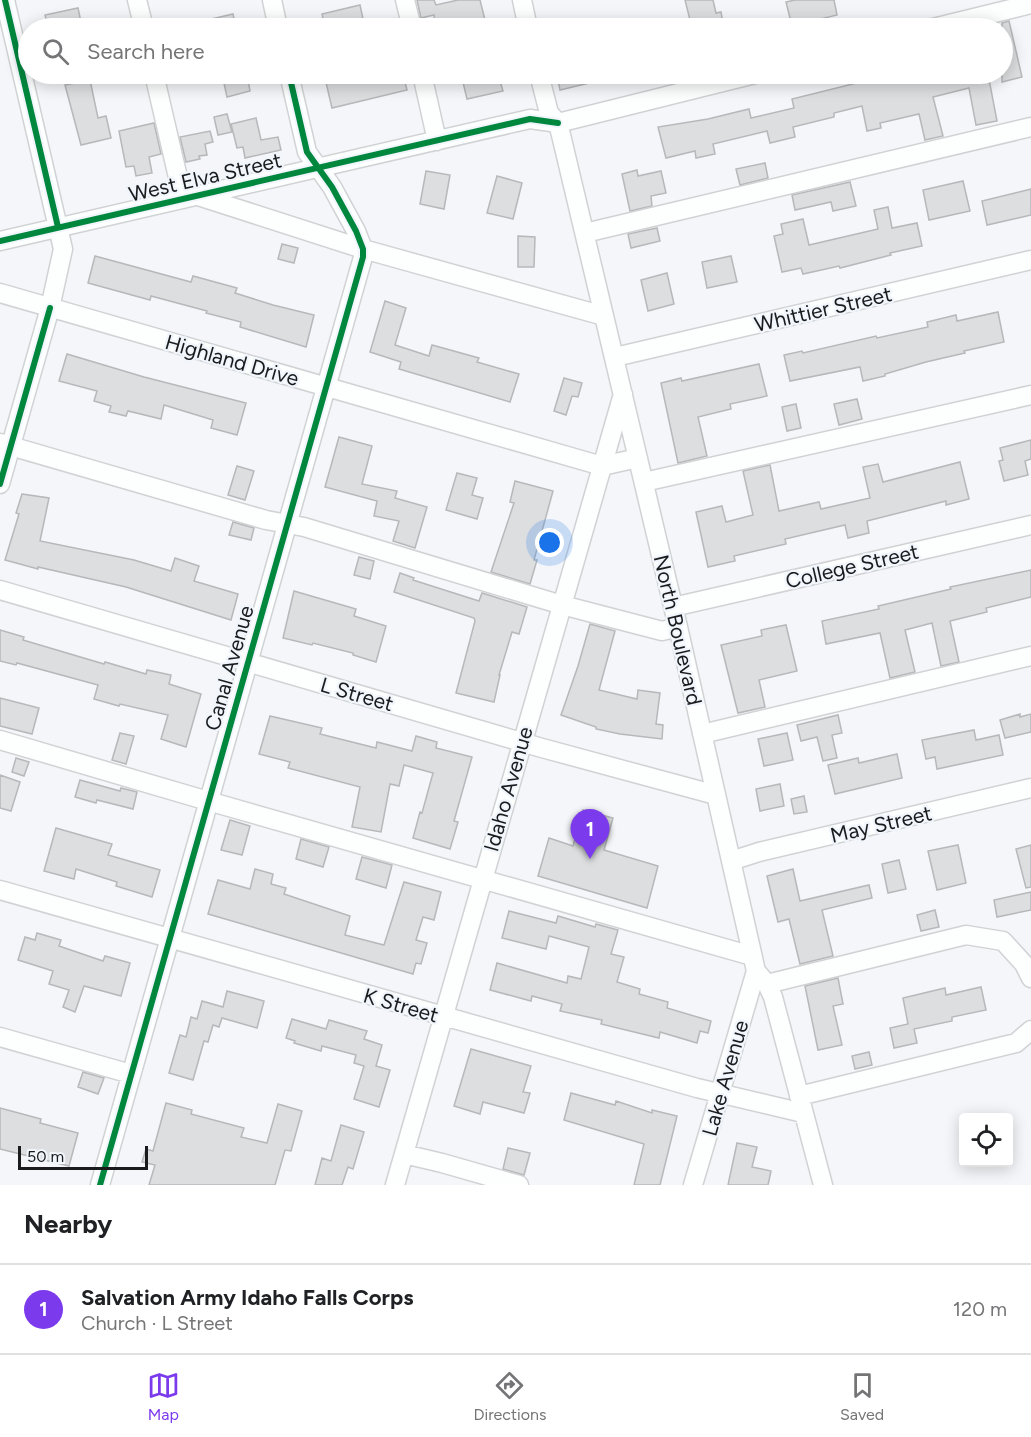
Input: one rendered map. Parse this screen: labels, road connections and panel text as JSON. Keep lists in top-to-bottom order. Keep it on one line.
{"streets":{"street":["West Elva Street","Whittier Street","Highland Drive","College Street","North Boulevard","Canal Avenue","L Street","Idaho Avenue","May Street","K Street","Lake Avenue"]},"crossings":[["West Elva Street","North Boulevard"],["Whittier Street","North Boulevard"],["Highland Drive","North Boulevard"],["Highland Drive","Canal Avenue"],["Highland Drive","Idaho Avenue"],["College Street","North Boulevard"],["North Boulevard","L Street"],["North Boulevard","Idaho Avenue"],["North Boulevard","May Street"],["North Boulevard","K Street"],["North Boulevard","Lake Avenue"],["Canal Avenue","L Street"],["Canal Avenue","K Street"],["L Street","Idaho Avenue"],["Idaho Avenue","K Street"],["K Street","Lake Avenue"]],"scale_bar":"50 m","page":{"search":"Search here","pins":"1","scale":"50 m","heading":"Nearby","list":[{"mark":"1","name":"Salvation Army Idaho Falls Corps","note":"Church · L Street","value":"120 m"}],"nav":["Map","Directions","Saved"]}}
